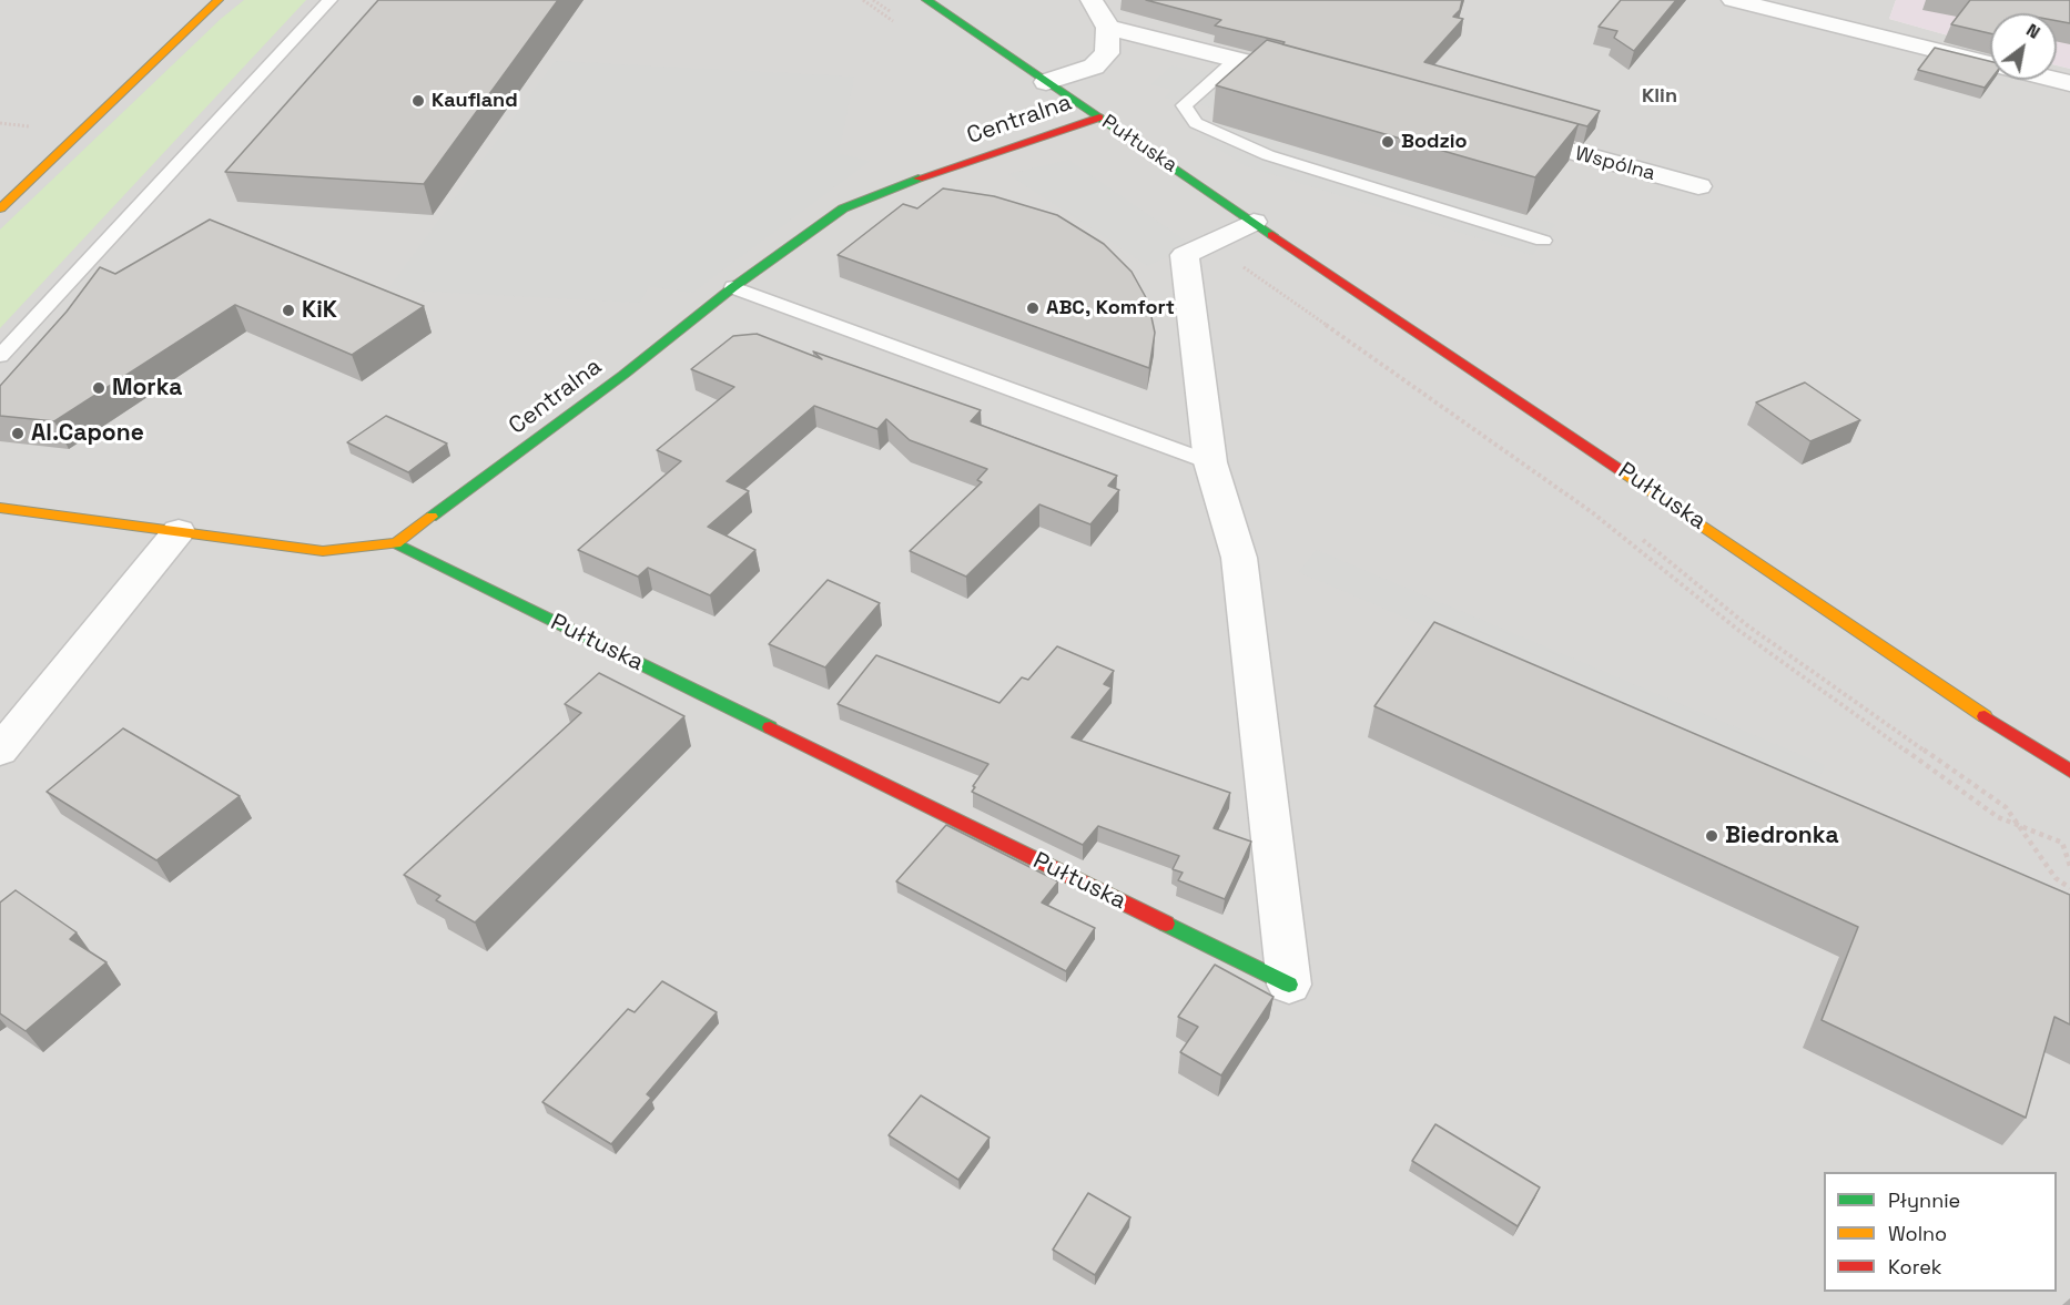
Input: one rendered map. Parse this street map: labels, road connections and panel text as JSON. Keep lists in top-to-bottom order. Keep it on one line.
{"streets":{"street":["Centralna","Pułtuska","Wspólna"]},"crossings":[["Centralna","Pułtuska"]],"districts":["Klin"],"places":["Kaufland","Bodzio","ABC, Komfort","KiK","Morka","Al.Capone","Biedronka"],"legend":["Płynnie","Wolno","Korek"],"north":"top right"}
